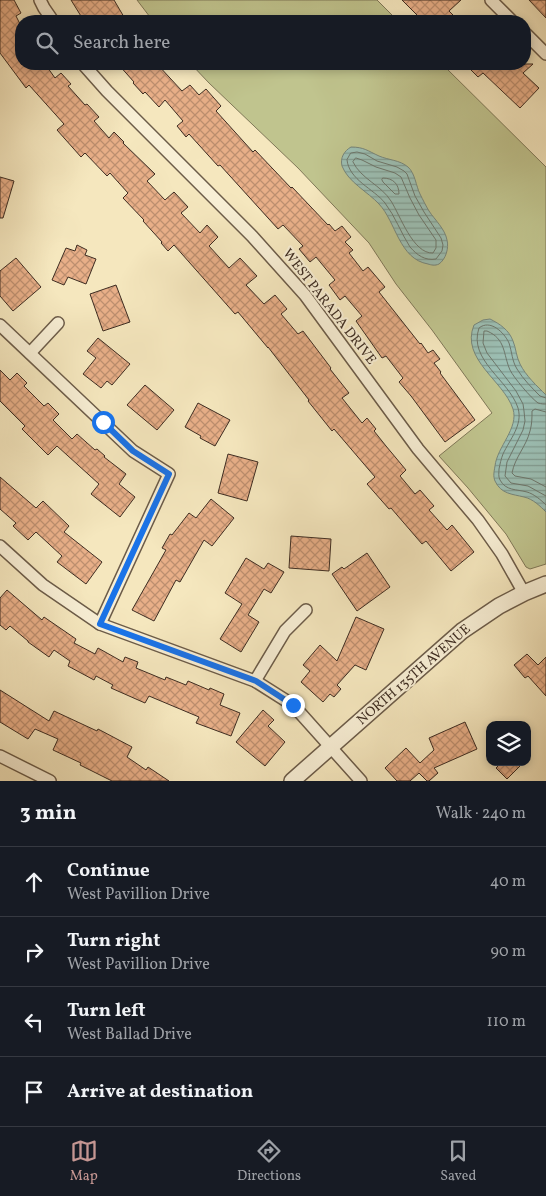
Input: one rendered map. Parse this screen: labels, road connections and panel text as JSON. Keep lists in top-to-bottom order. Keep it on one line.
{"streets":{"street":["WEST PARADA DRIVE","NORTH 135TH AVENUE"]},"crossings":[["WEST PARADA DRIVE","NORTH 135TH AVENUE"]],"page":{"search":"Search here","heading":["3 min","Walk · 240 m"],"list":[["Continue","West Pavillion Drive","40 m"],["Turn right","West Pavillion Drive","90 m"],["Turn left","West Ballad Drive","110 m"],"Arrive at destination"],"nav":["Map","Directions","Saved"]}}
